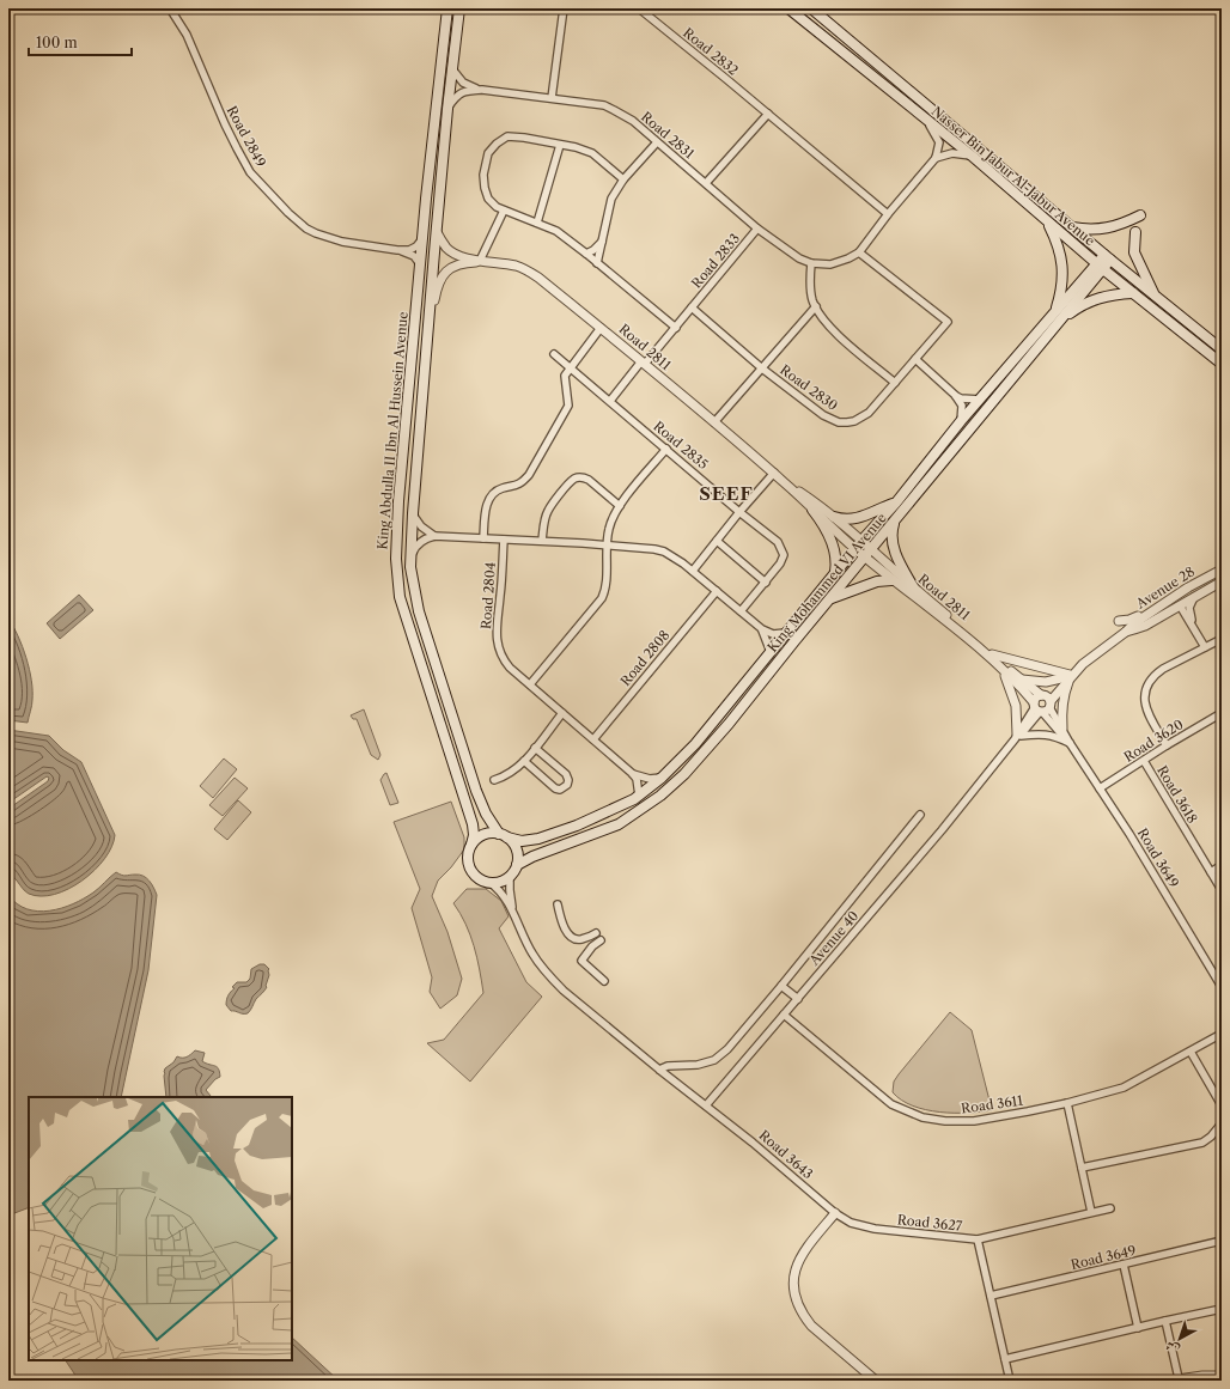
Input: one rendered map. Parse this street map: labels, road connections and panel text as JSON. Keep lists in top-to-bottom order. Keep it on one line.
{"streets":{"main road":["Nasser Bin Jabur Al-Jabur Avenue","King Abdulla II Ibn Al Hussein Avenue","King Mohammed VI Avenue"],"street":["Road 2832","Road 2831","Road 2849","Road 2833","Road 2811","Road 2830","Road 2835","Avenue 28","Road 2804","Road 2808","Road 3620","Road 3618","Road 3649","Avenue 40","Road 3611","Road 3643","Road 3627"]},"crossings":[["Road 2832","Road 2831"],["Road 2831","Road 2833"],["Road 2831","Road 2830"],["Road 2831","King Abdulla II Ibn Al Hussein Avenue"],["Road 2849","King Abdulla II Ibn Al Hussein Avenue"],["Nasser Bin Jabur Al-Jabur Avenue","King Mohammed VI Avenue"],["Road 2833","Road 2811"],["Road 2833","Road 2830"],["Road 2833","Road 2835"],["Road 2811","Road 2830"],["Road 2811","King Abdulla II Ibn Al Hussein Avenue"],["Road 2811","King Mohammed VI Avenue"],["Road 2811","Avenue 28"],["Road 2811","Road 3649"],["Road 2811","Avenue 40"],["King Abdulla II Ibn Al Hussein Avenue","King Mohammed VI Avenue"],["Avenue 28","Road 3649"],["Road 2804","Road 2808"],["Road 3620","Road 3618"],["Road 3620","Road 3649"],["Road 3649","Avenue 40"],["Road 3649","Road 3627"],["Avenue 40","Road 3611"],["Avenue 40","Road 3643"],["Road 3643","Road 3627"]],"districts":["SEEF"],"scale_bar":"100 m","north":"bottom left"}
